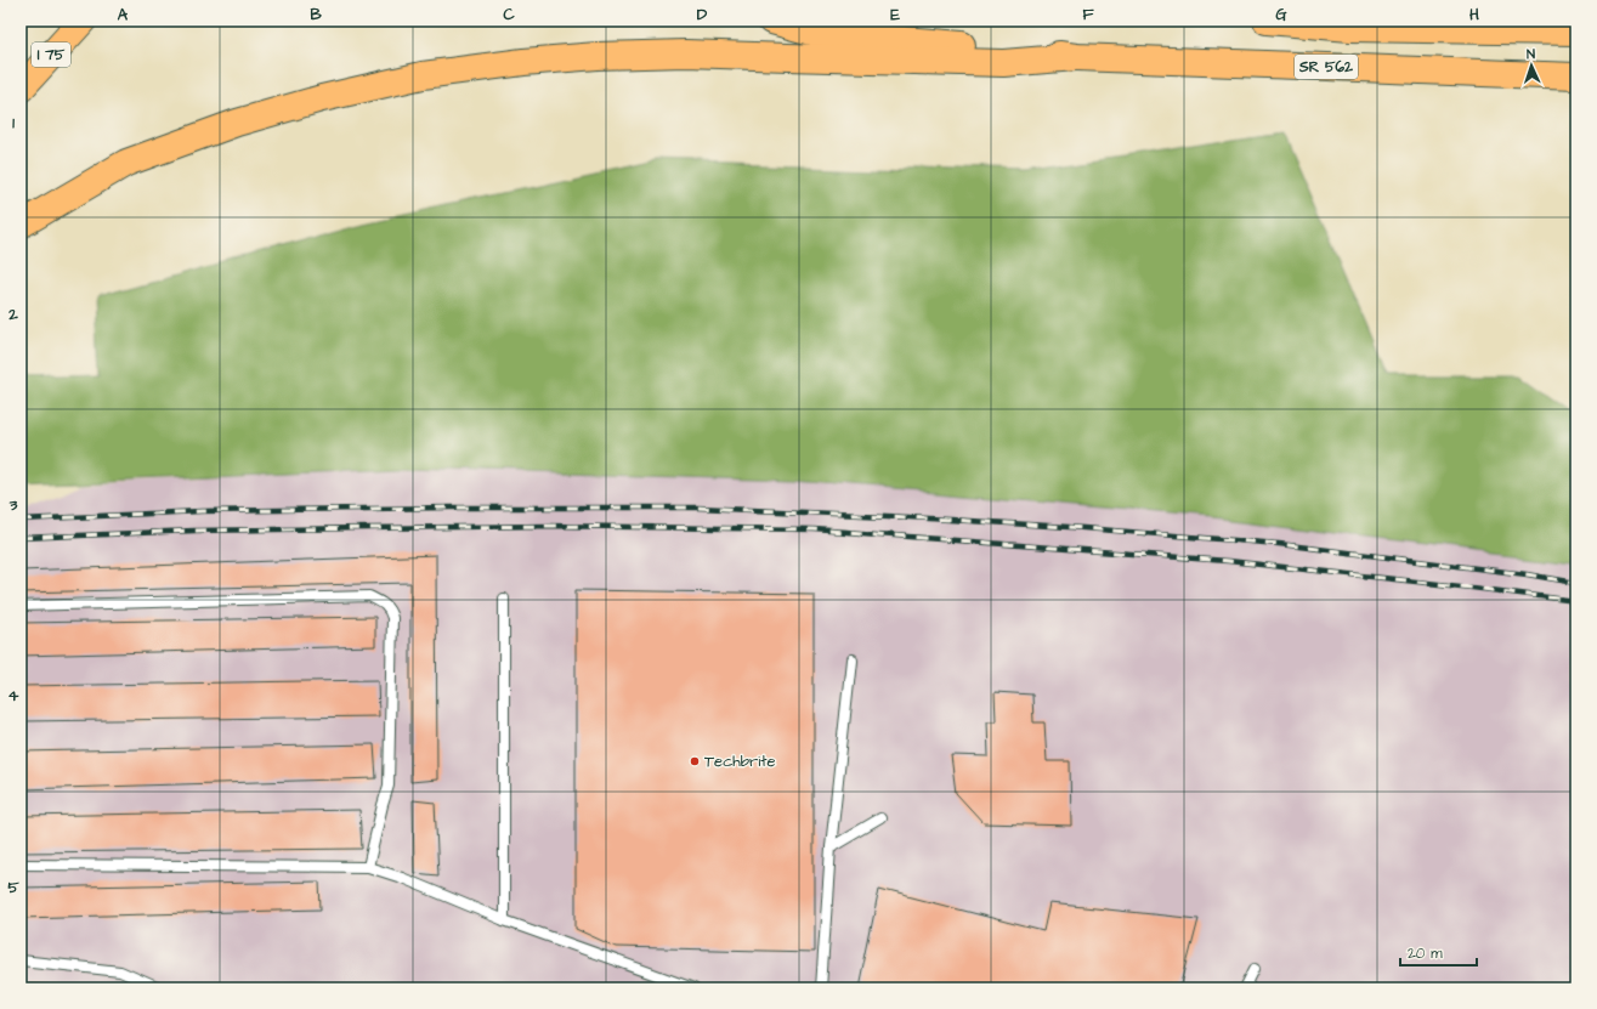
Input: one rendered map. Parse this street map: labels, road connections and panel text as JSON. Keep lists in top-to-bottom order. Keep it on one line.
{"streets":{"highway":["I 75","SR 562"]},"places":["Techbrite"],"scale_bar":"20 m","north":"top","grid":{"columns":["A","B","C","D","E","F","G","H"],"rows":["1","2","3","4","5"]}}
